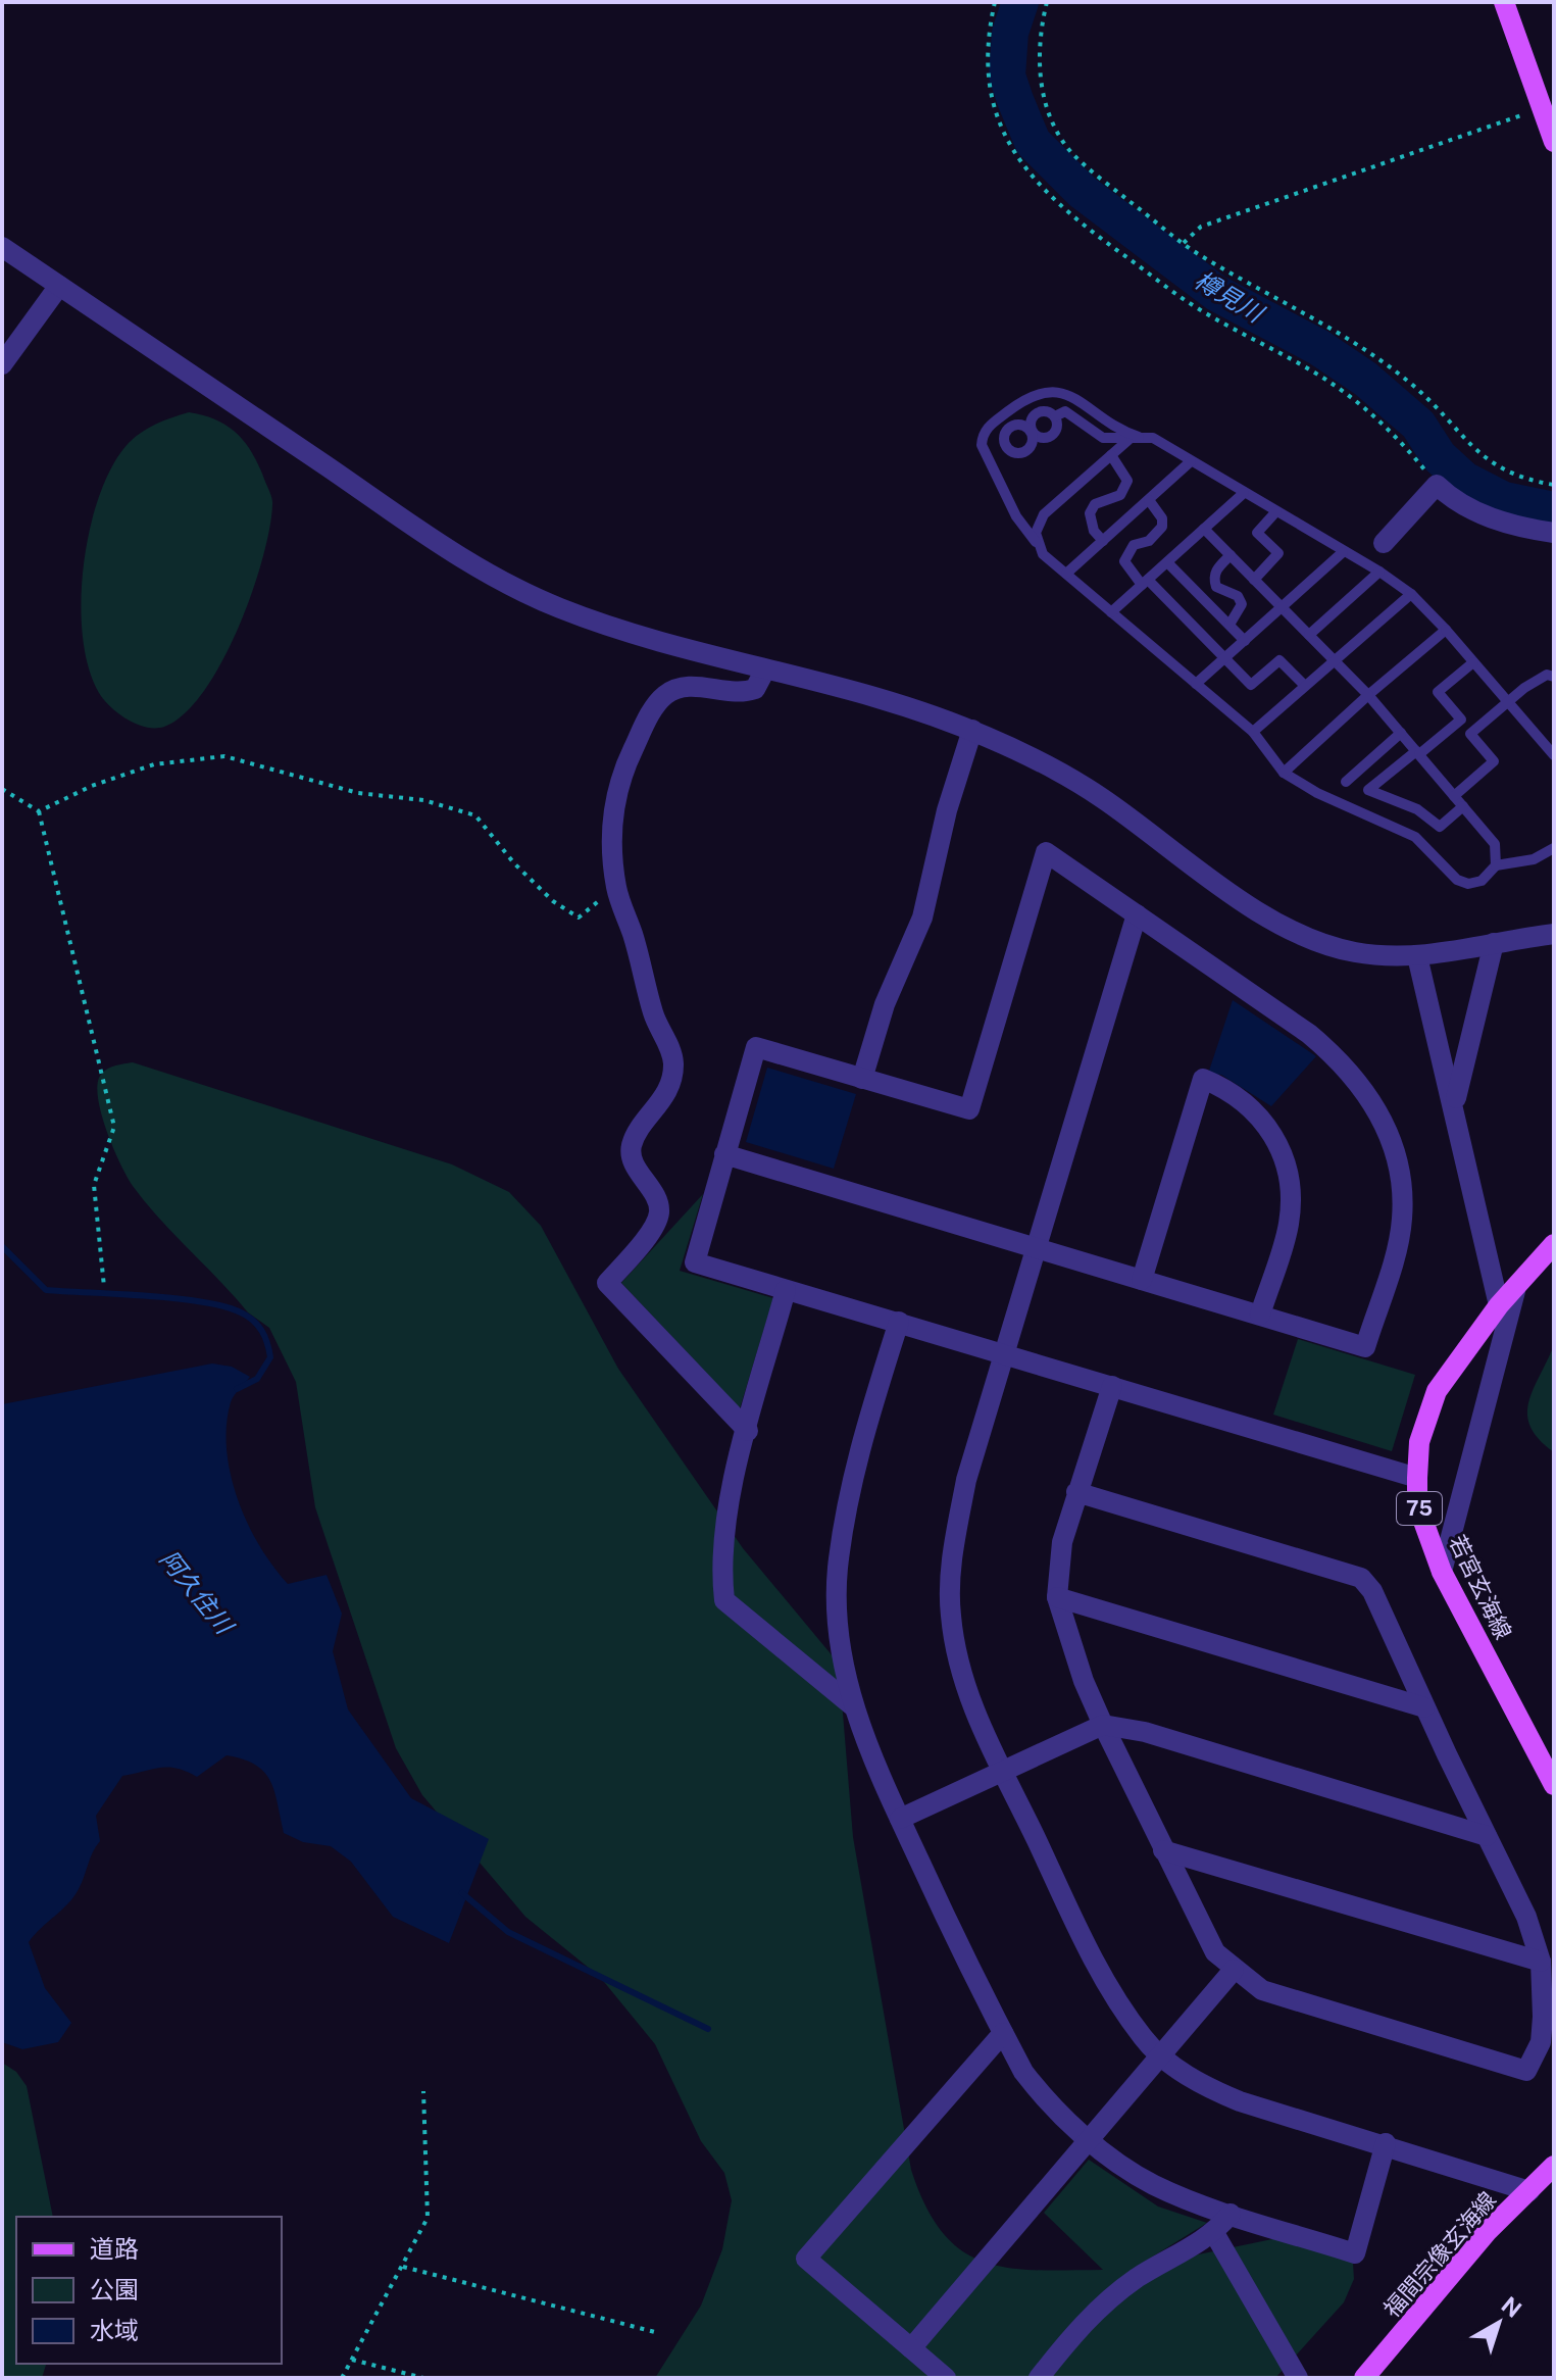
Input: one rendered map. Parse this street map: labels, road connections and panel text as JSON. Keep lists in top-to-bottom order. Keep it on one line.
{"streets":{"main road":["75","若宮玄海線","福間宗像玄海線"]},"water":["樽見川","阿久住川"],"legend":["道路","公園","水域"],"north":"top right"}
